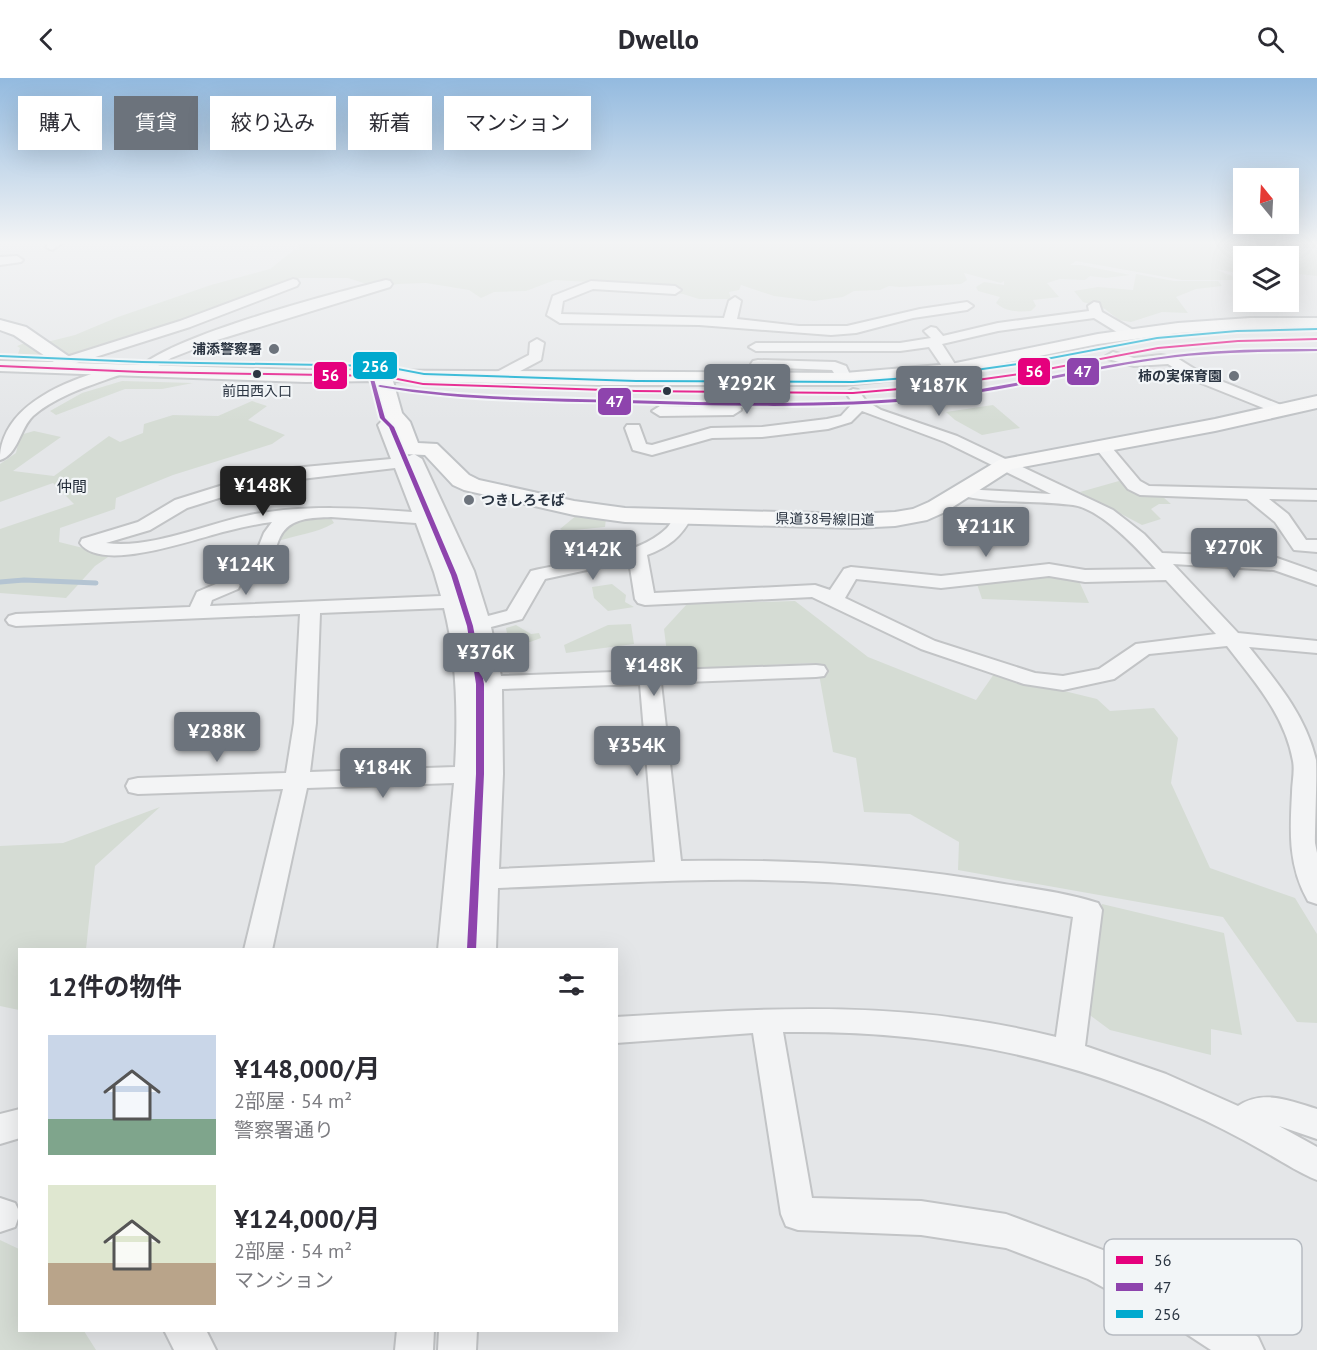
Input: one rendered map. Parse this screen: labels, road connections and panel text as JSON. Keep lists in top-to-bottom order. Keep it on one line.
{"streets":{"main road":["県道38号線旧道"]},"districts":["仲間"],"places":["浦添警察署","前田西入口","柿の実保育園","つきしろそば"],"lines":["transit line 256","transit line 56","transit line 47"],"legend":["56","47","256"],"north":"top","page":{"header":"Dwello","chip":["購入","賃貸","絞り込み","新着","マンション"],"price":["¥292K","¥187K","¥148K","¥211K","¥270K","¥142K","¥124K","¥376K","¥148K","¥288K","¥354K","¥184K"],"heading":"12件の物件","list":[{"name":"¥148,000/月","note":"2部屋 · 54 m² · 警察署通り"},{"name":"¥124,000/月","note":"2部屋 · 54 m² · マンション"}]}}
